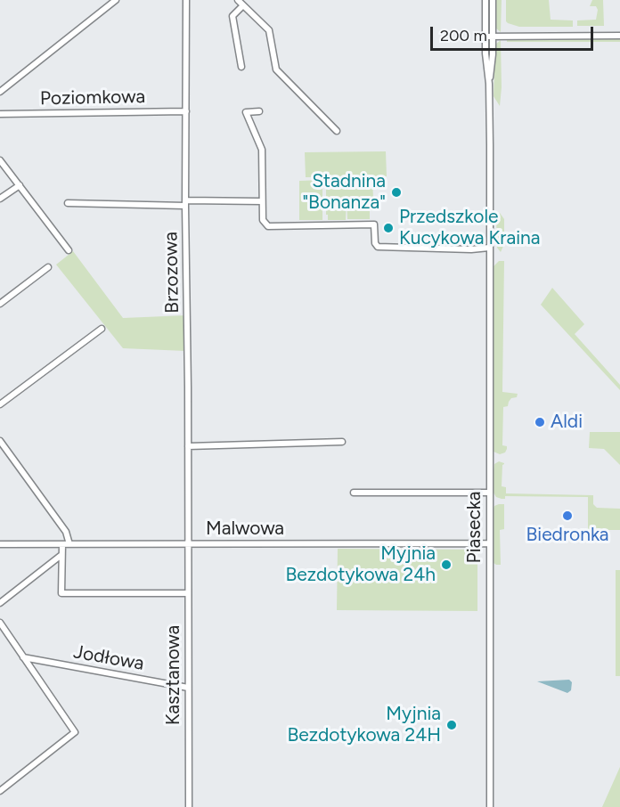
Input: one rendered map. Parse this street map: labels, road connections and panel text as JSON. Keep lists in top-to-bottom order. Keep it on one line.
{"streets":{"street":["Poziomkowa","Brzozowa","Piasecka","Malwowa","Jodłowa","Kasztanowa"]},"crossings":[["Poziomkowa","Brzozowa"],["Brzozowa","Malwowa"],["Brzozowa","Kasztanowa"],["Piasecka","Malwowa"],["Malwowa","Kasztanowa"],["Jodłowa","Kasztanowa"]],"places":["Stadnina \"Bonanza\"","Przedszkole Kucykowa Kraina","Aldi","Biedronka","Myjnia Bezdotykowa 24h","Myjnia Bezdotykowa 24H"],"scale_bar":"200 m"}
